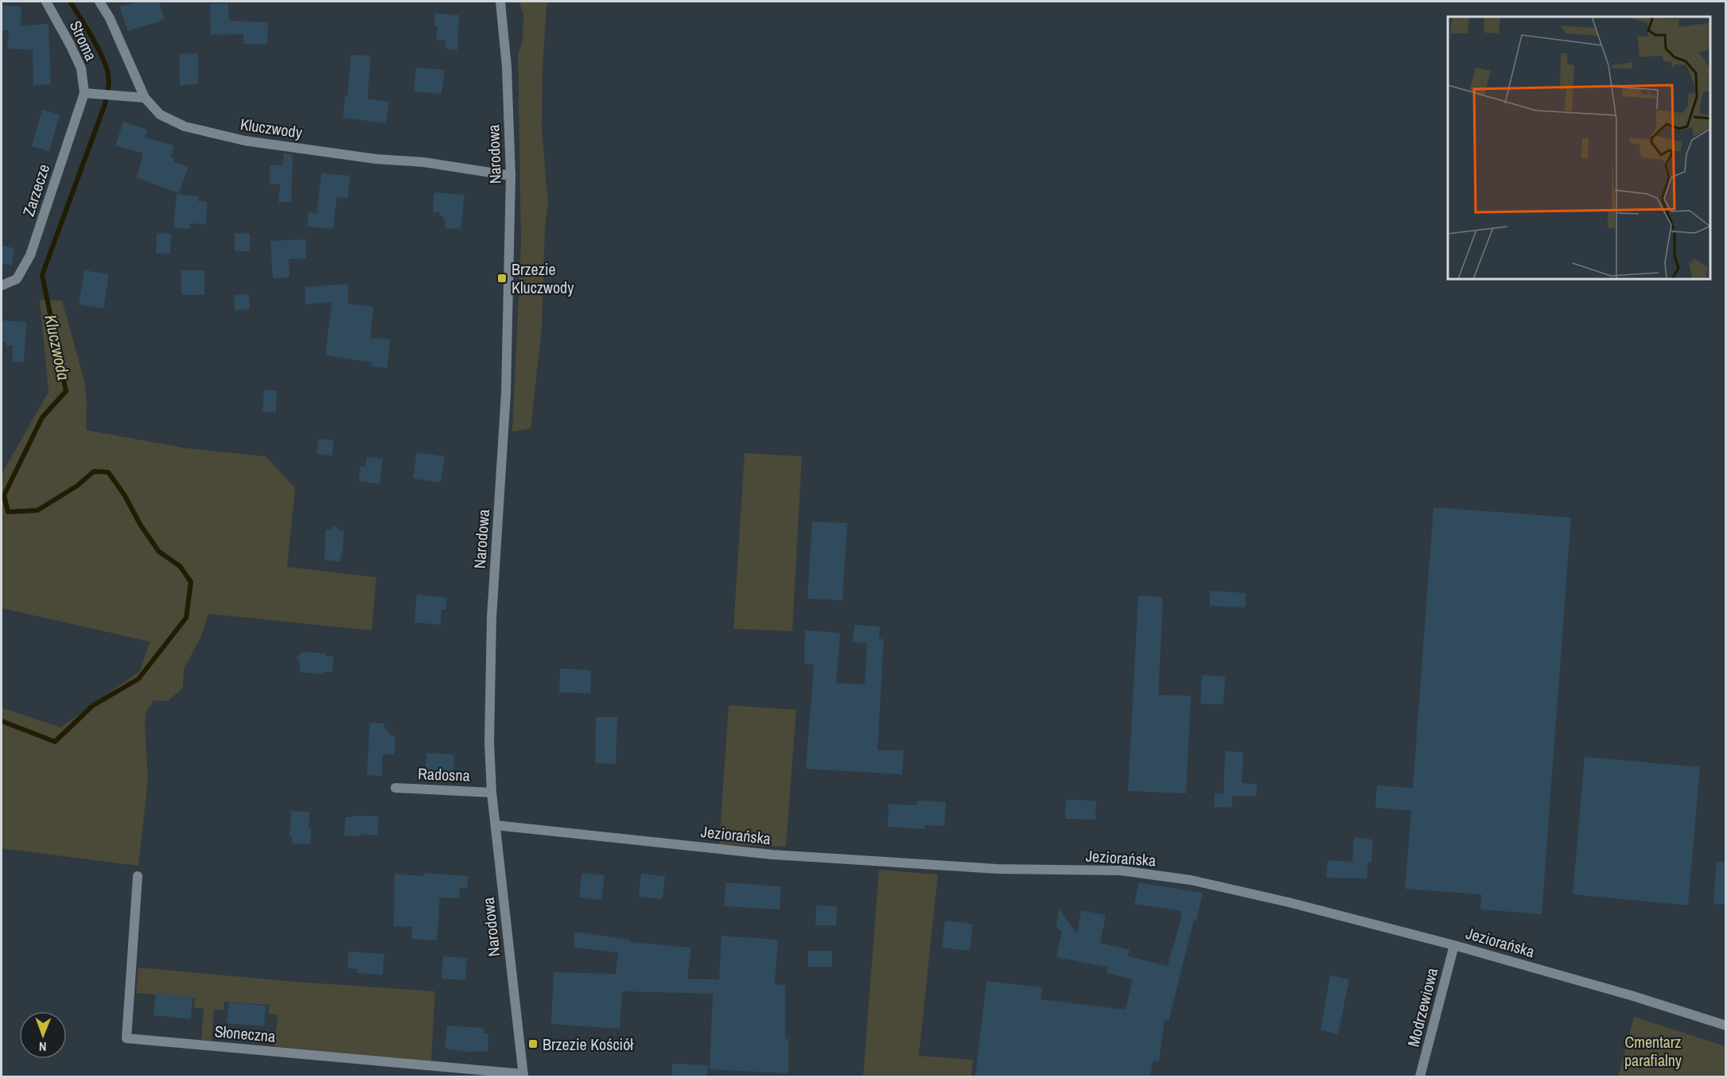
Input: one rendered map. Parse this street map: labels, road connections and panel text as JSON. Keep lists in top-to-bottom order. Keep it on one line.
{"streets":{"street":["Stroma","Kluczwody","Narodowa","Zarzecze","Radosna","Jeziorańska","Modrzewiowa","Słoneczna"]},"crossings":[["Stroma","Zarzecze"],["Kluczwody","Narodowa"],["Narodowa","Radosna"],["Narodowa","Jeziorańska"],["Narodowa","Słoneczna"],["Jeziorańska","Modrzewiowa"]],"water":["Kluczwoda"],"parks":["Cmentarz parafialny"],"places":{"transit":["Brzezie Kluczwody","Brzezie Kościół"]},"north":"bottom"}
